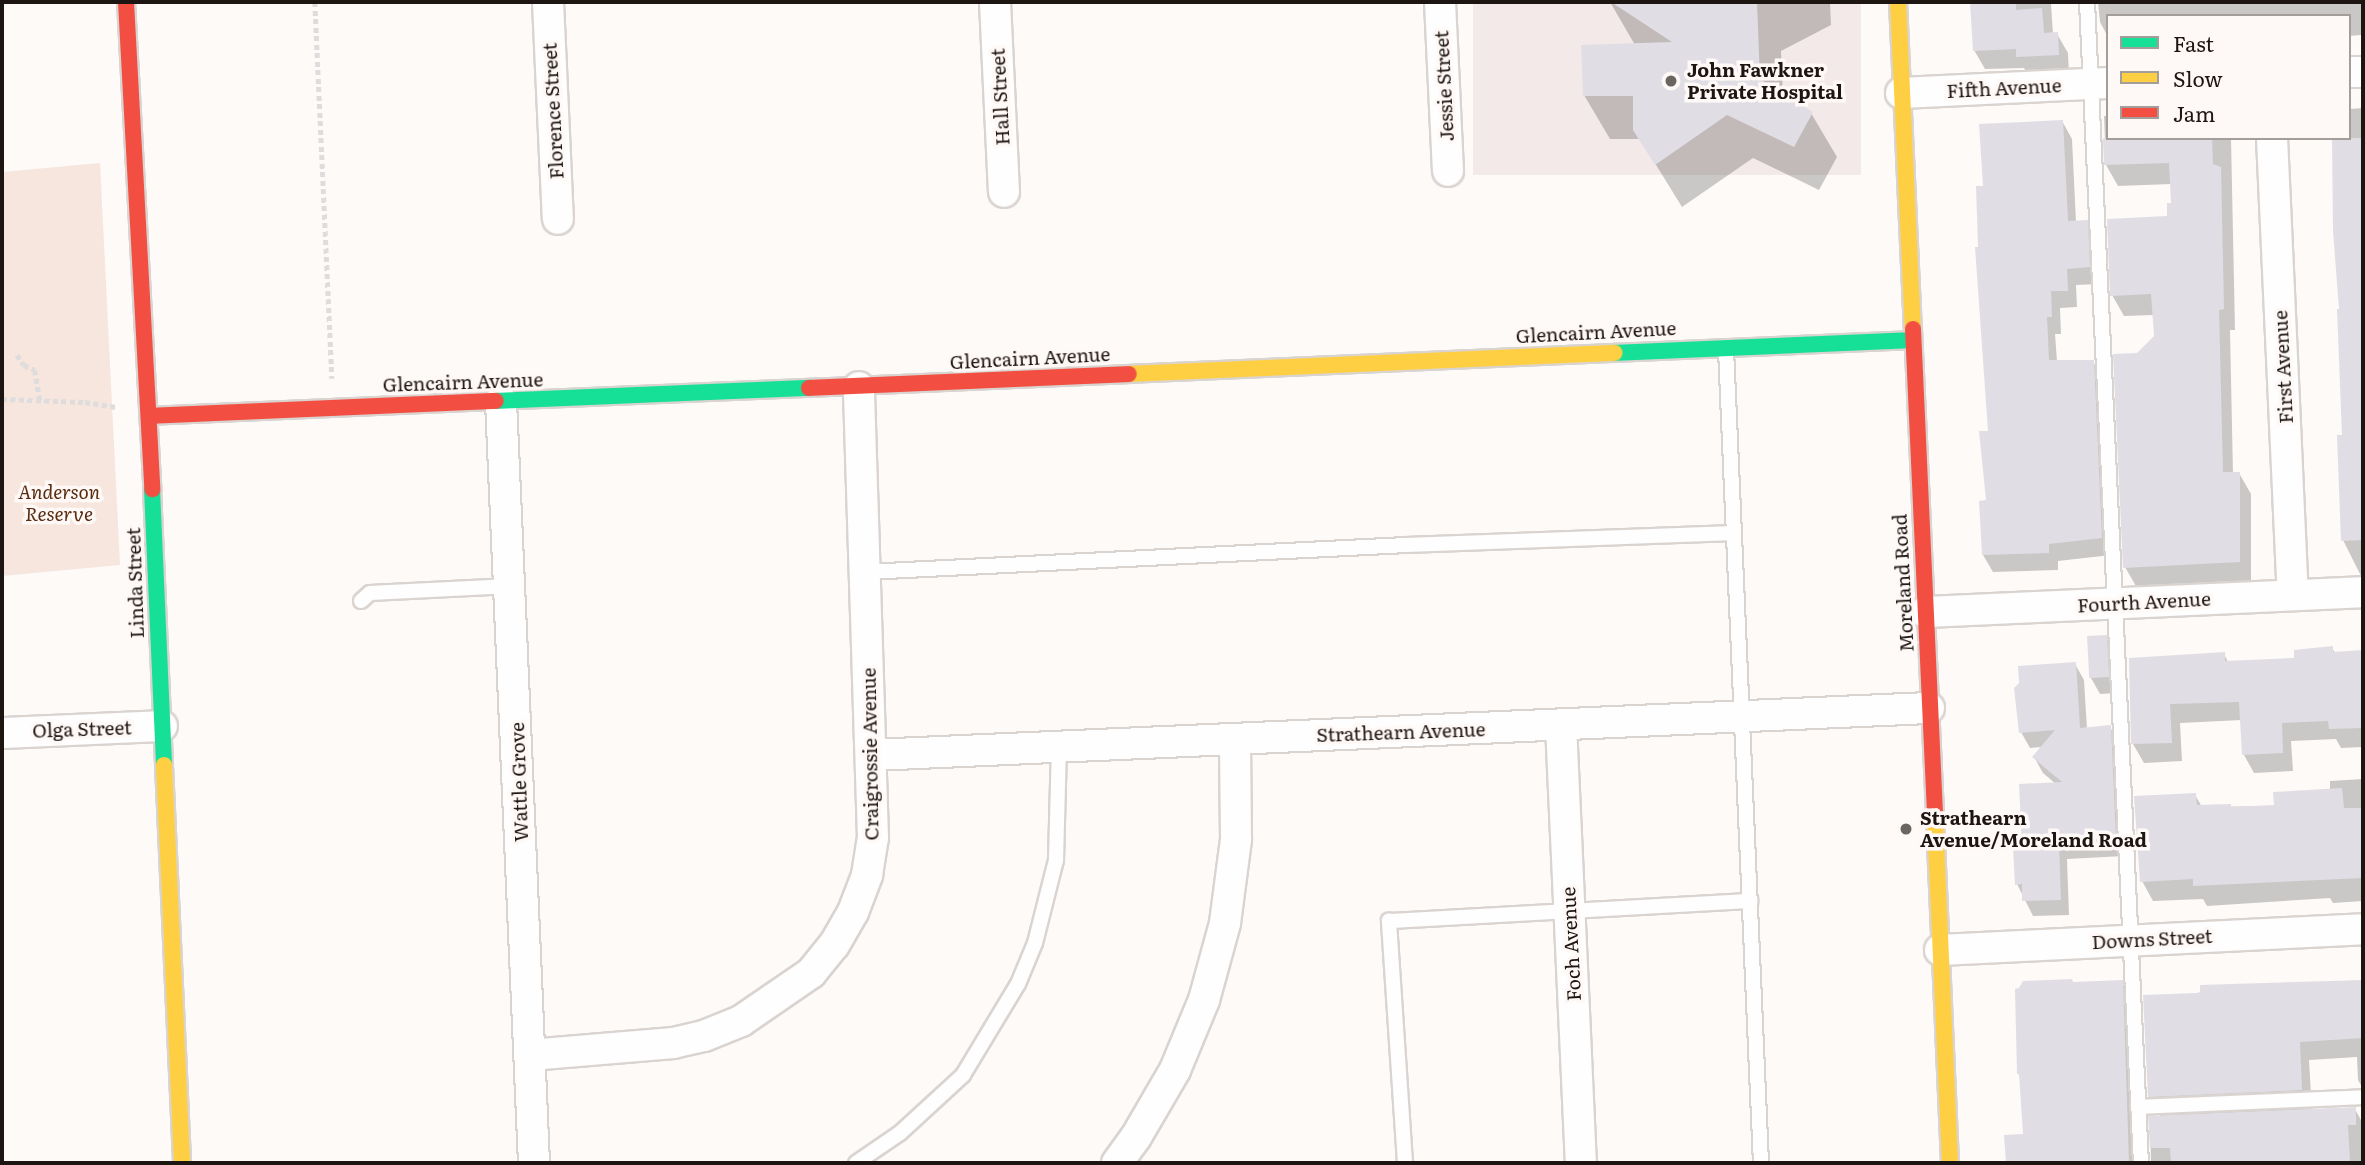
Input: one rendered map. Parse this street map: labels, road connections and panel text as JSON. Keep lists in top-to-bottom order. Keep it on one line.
{"streets":{"street":["Jessie Street","Fifth Avenue","Hall Street","Florence Street","Glencairn Avenue","First Avenue","Linda Street","Moreland Road","Fourth Avenue","Olga Street","Strathearn Avenue","Craigrossie Avenue","Wattle Grove","Downs Street","Foch Avenue"]},"crossings":[["Fifth Avenue","Moreland Road"],["Glencairn Avenue","Linda Street"],["Glencairn Avenue","Moreland Road"],["Glencairn Avenue","Craigrossie Avenue"],["Glencairn Avenue","Wattle Grove"],["First Avenue","Fourth Avenue"],["Linda Street","Olga Street"],["Moreland Road","Fourth Avenue"],["Moreland Road","Strathearn Avenue"],["Moreland Road","Downs Street"],["Strathearn Avenue","Craigrossie Avenue"],["Strathearn Avenue","Foch Avenue"],["Craigrossie Avenue","Wattle Grove"]],"parks":["Anderson Reserve"],"places":["John Fawkner Private Hospital","Strathearn Avenue/Moreland Road"],"legend":["Fast","Slow","Jam"]}
